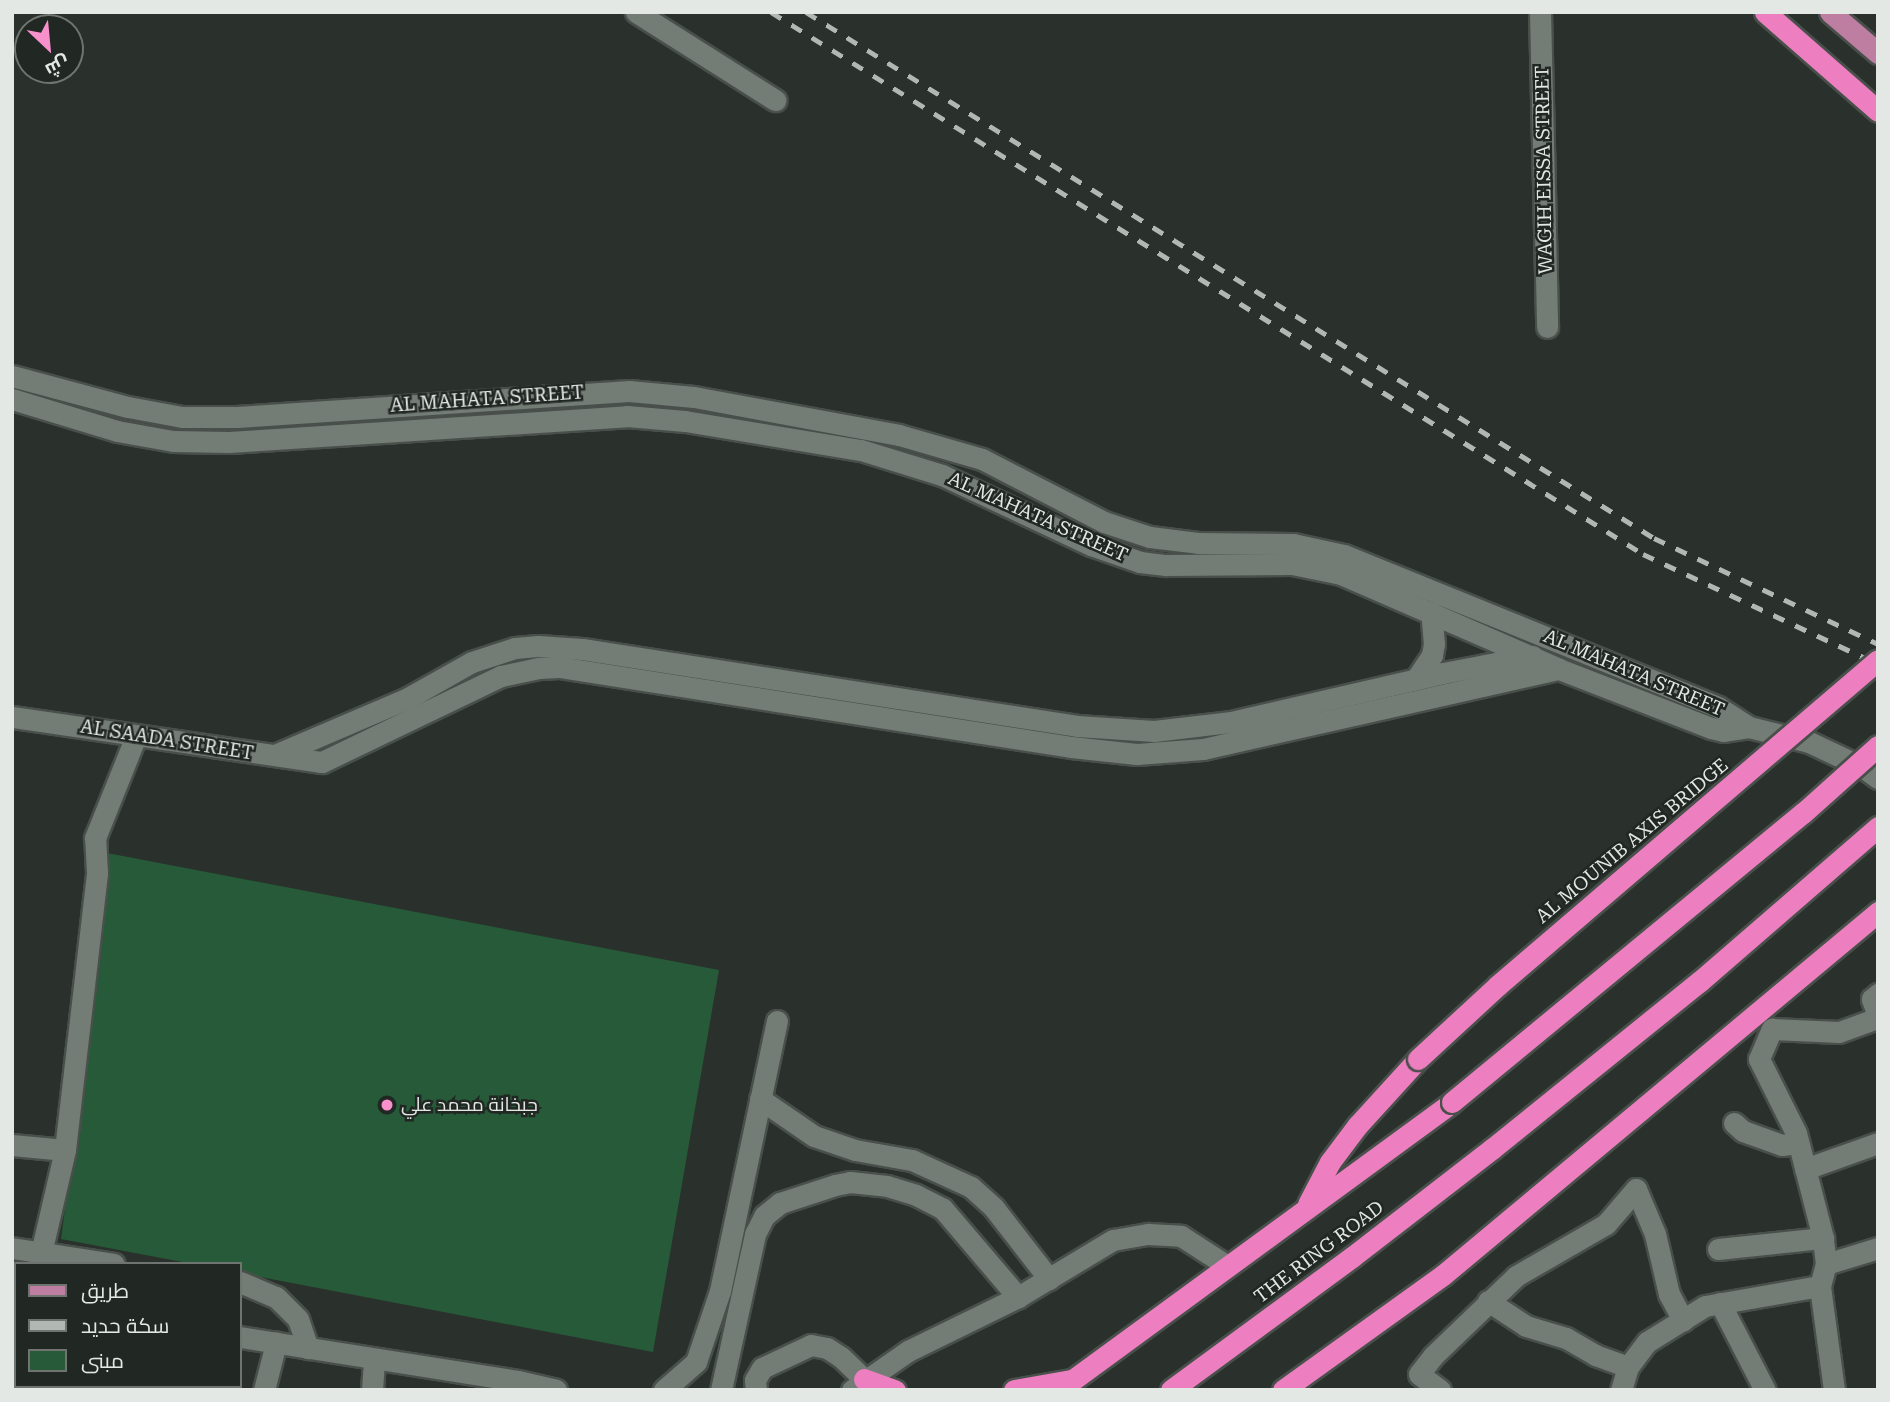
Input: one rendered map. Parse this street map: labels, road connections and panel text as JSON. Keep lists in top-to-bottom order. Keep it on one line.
{"streets":{"highway":["AL MOUNIB AXIS BRIDGE","THE RING ROAD"],"street":["WAGIH EISSA STREET","AL MAHATA STREET","AL SAADA STREET"]},"places":["جبخانة محمد علي"],"legend":["طريق","سكة حديد","مبنى"],"north":"bottom right"}
